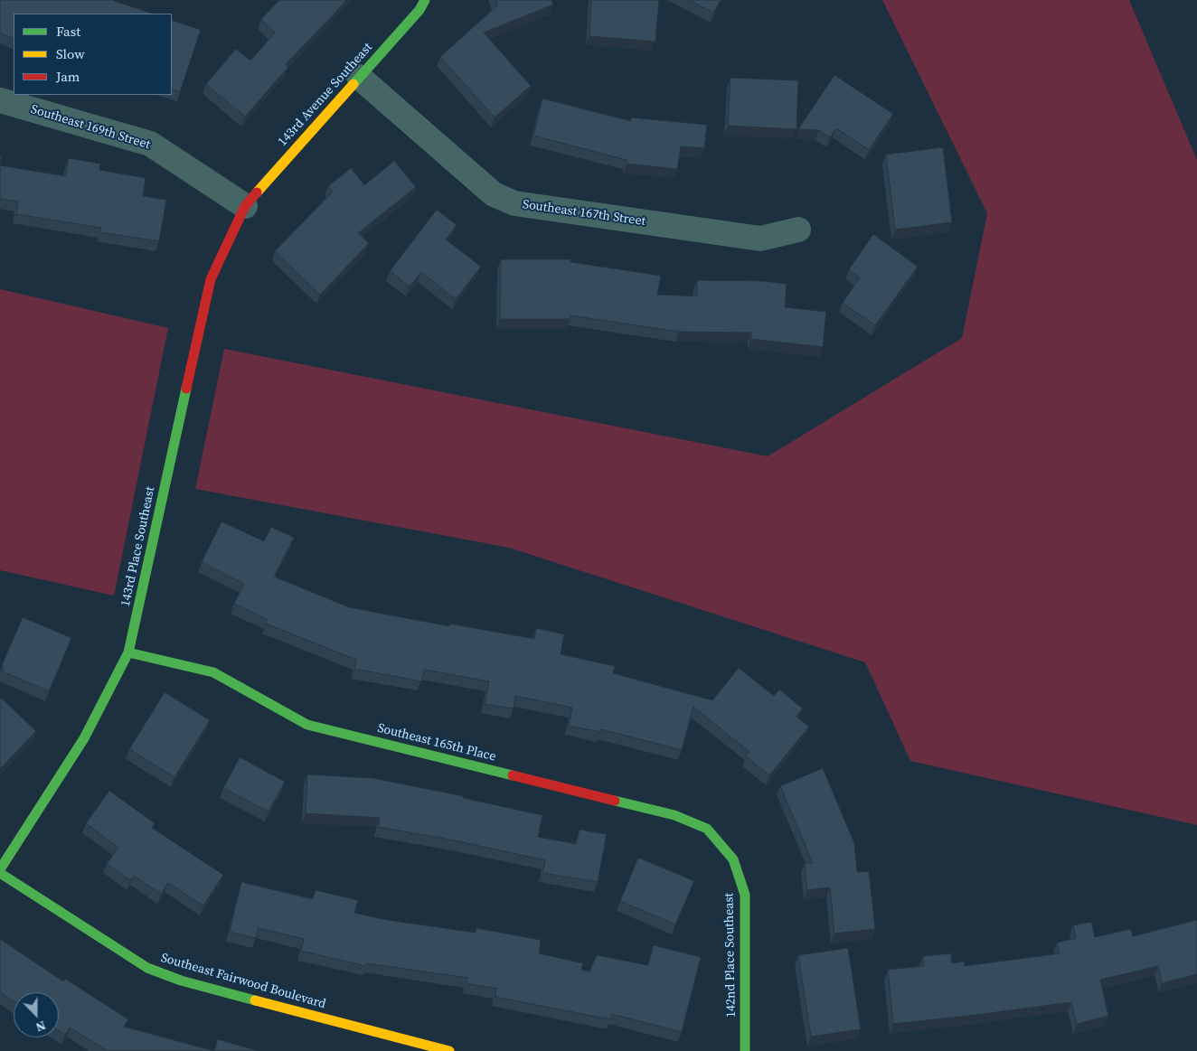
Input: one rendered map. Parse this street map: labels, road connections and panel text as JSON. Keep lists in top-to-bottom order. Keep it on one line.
{"streets":{"street":["143rd Avenue Southeast","Southeast 169th Street","Southeast 167th Street","143rd Place Southeast","Southeast 165th Place","142nd Place Southeast","Southeast Fairwood Boulevard"]},"crossings":[["143rd Avenue Southeast","Southeast 169th Street"],["143rd Avenue Southeast","Southeast 167th Street"],["143rd Avenue Southeast","143rd Place Southeast"],["Southeast 169th Street","143rd Place Southeast"],["143rd Place Southeast","Southeast 165th Place"],["Southeast 165th Place","142nd Place Southeast"]],"legend":["Fast","Slow","Jam"],"north":"bottom"}
